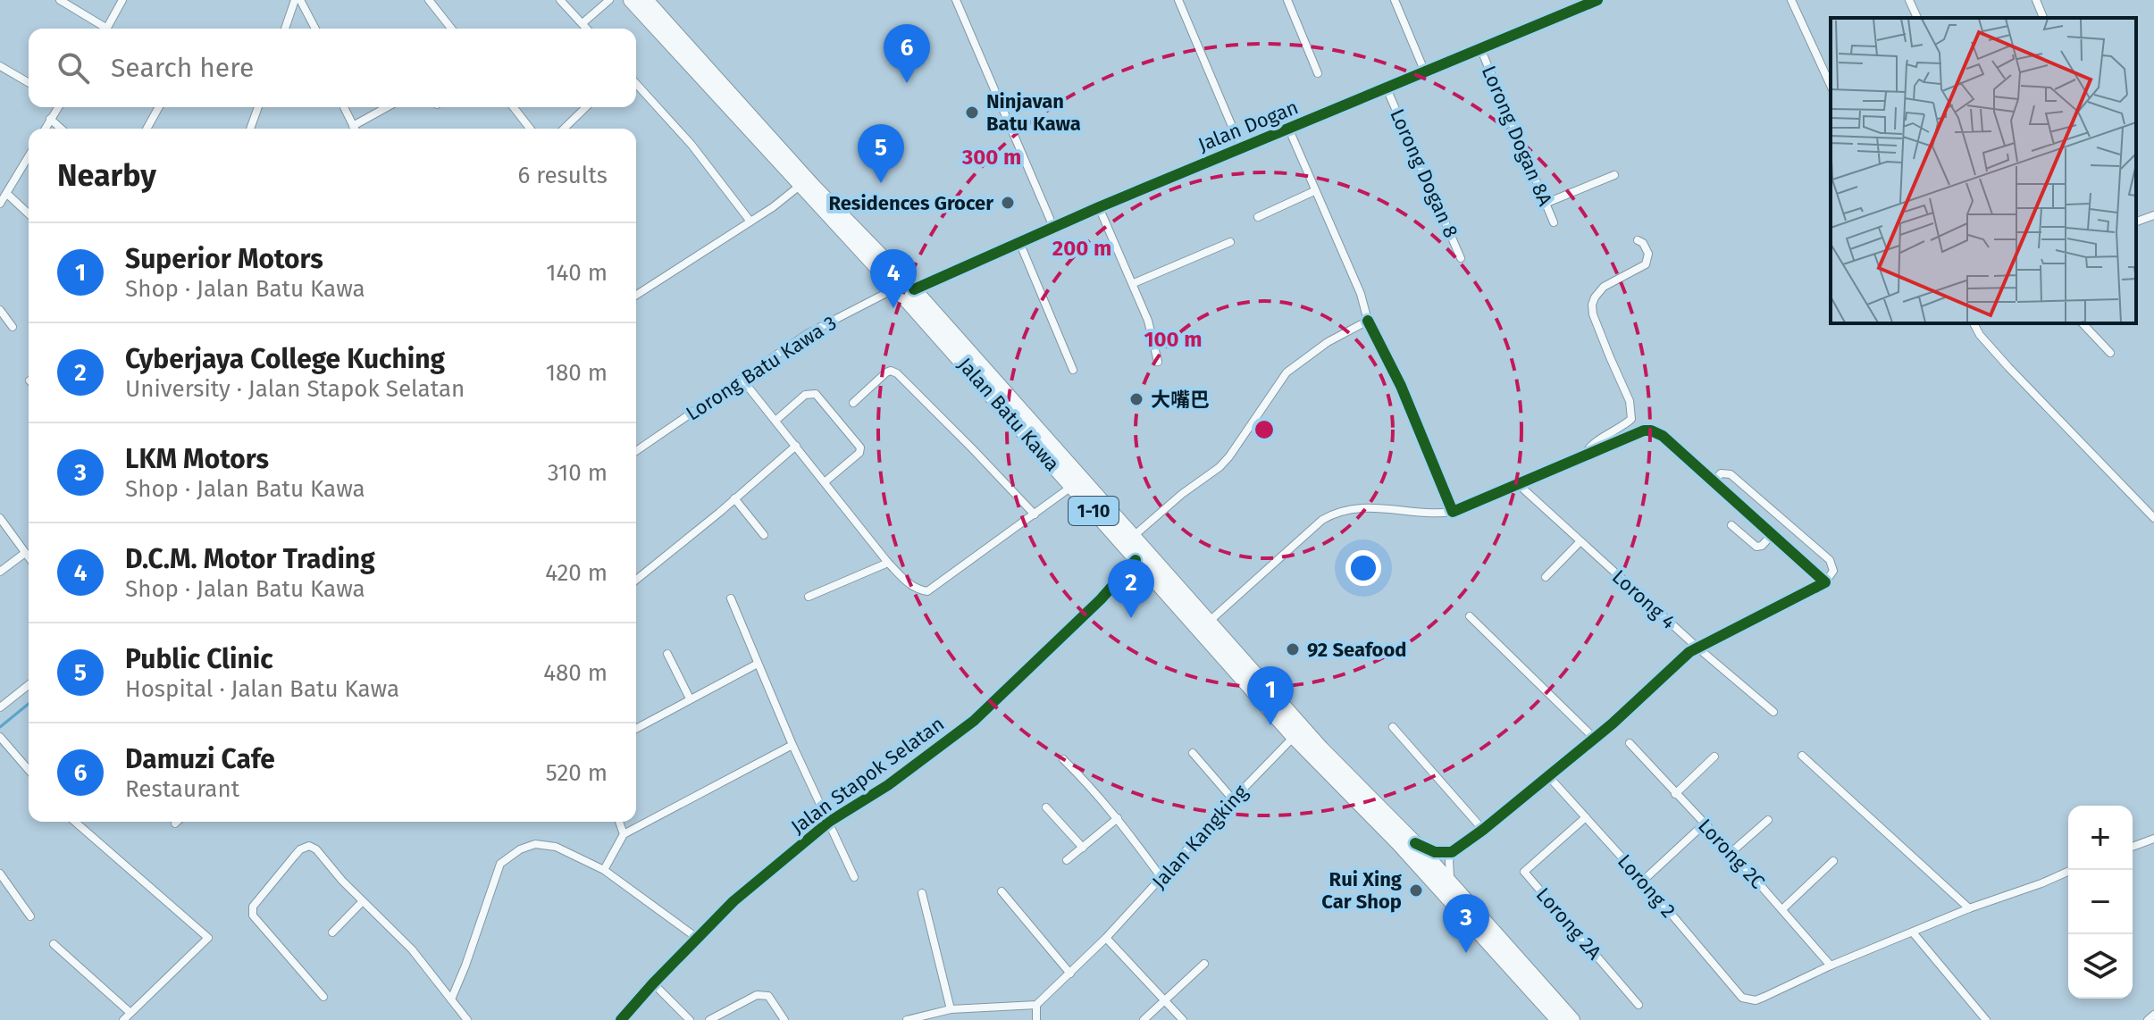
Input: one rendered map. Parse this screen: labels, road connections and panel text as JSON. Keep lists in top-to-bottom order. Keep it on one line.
{"streets":{"highway":["Jalan Batu Kawa","1-10"],"street":["Jalan Dogan","Lorong Dogan 8A","Lorong Dogan 8","Lorong Batu Kawa 3","Lorong 4","Jalan Stapok Selatan","Jalan Kangking","Lorong 2C","Lorong 2","Lorong 2A"]},"crossings":[["Jalan Dogan","Lorong Dogan 8A"],["Jalan Dogan","Lorong Dogan 8"],["Jalan Dogan","Jalan Batu Kawa"],["Lorong Batu Kawa 3","Jalan Batu Kawa"],["Jalan Batu Kawa","Jalan Stapok Selatan"],["Jalan Batu Kawa","Jalan Kangking"],["Lorong 2C","Lorong 2"],["Lorong 2","Lorong 2A"]],"places":["Ninjavan Batu Kawa","Residences Grocer","大嘴巴","92 Seafood","Rui Xing Car Shop"],"page":{"pins":["6","5","4","2","1","3"],"search":"Search here","heading":["Nearby","6 results"],"list":[{"mark":"1","name":"Superior Motors","note":"Shop · Jalan Batu Kawa","value":"140 m"},{"mark":"2","name":"Cyberjaya College Kuching","note":"University · Jalan Stapok Selatan","value":"180 m"},{"mark":"3","name":"LKM Motors","note":"Shop · Jalan Batu Kawa","value":"310 m"},{"mark":"4","name":"D.C.M. Motor Trading","note":"Shop · Jalan Batu Kawa","value":"420 m"},{"mark":"5","name":"Public Clinic","note":"Hospital · Jalan Batu Kawa","value":"480 m"},{"mark":"6","name":"Damuzi Cafe","note":"Restaurant","value":"520 m"}],"map_buttons":["+","−"]},"rings":["300 m","200 m","100 m"]}
